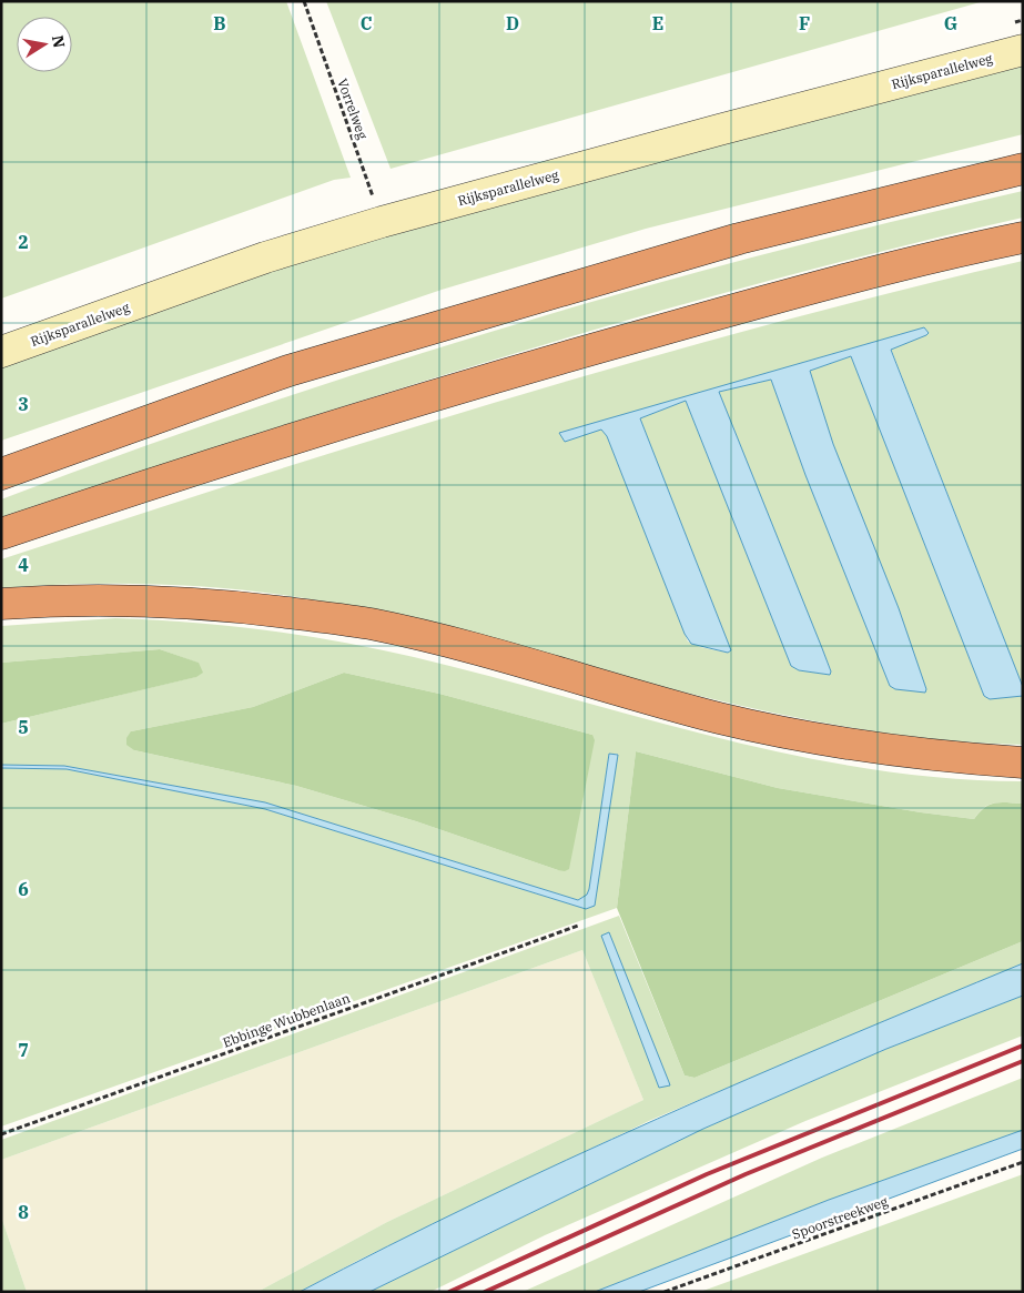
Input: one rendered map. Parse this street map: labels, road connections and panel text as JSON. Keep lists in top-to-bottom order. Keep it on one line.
{"streets":{"street":["Rijksparallelweg"],"path":["Vorrelweg","Ebbinge Wubbenlaan","Spoorstreekweg"]},"crossings":[["Rijksparallelweg","Vorrelweg"]],"north":"right","grid":{"columns":["B","C","D","E","F","G"],"rows":["2","3","4","5","6","7","8"]}}
